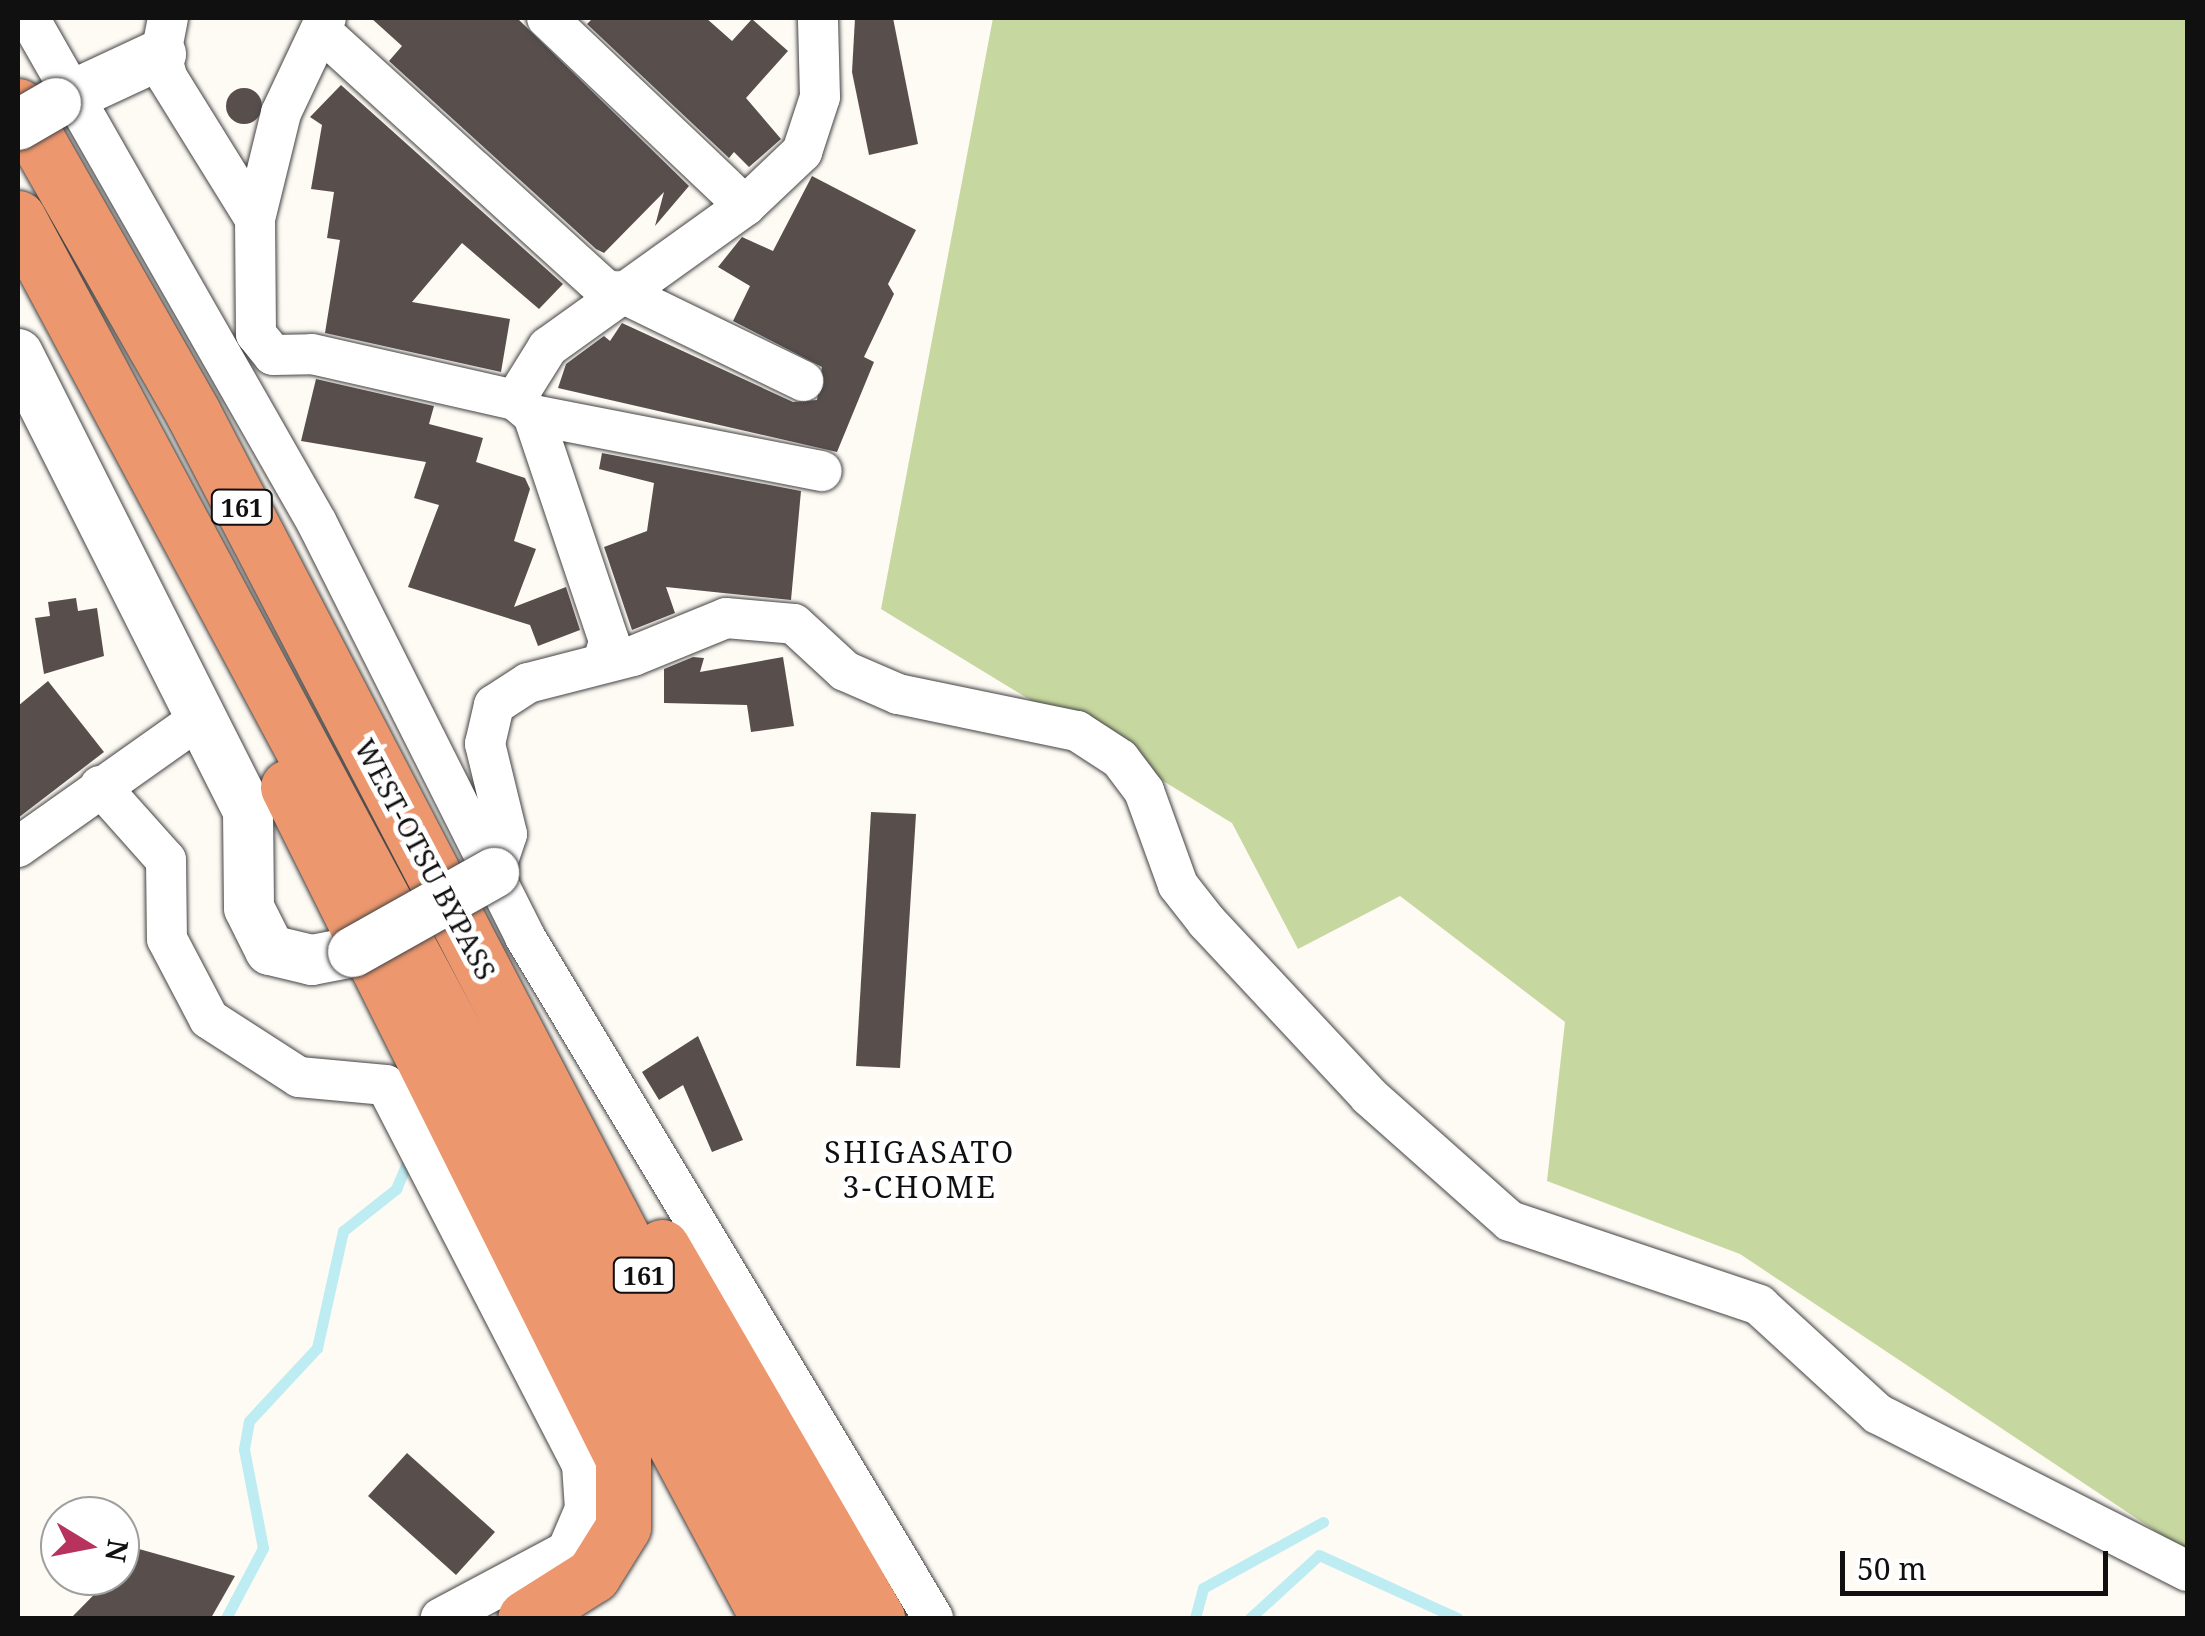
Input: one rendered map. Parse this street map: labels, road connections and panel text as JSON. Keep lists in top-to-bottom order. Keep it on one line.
{"streets":{"highway":["161","WEST-OTSU BYPASS"]},"districts":["SHIGASATO 3-CHOME"],"scale_bar":"50 m","north":"right"}
